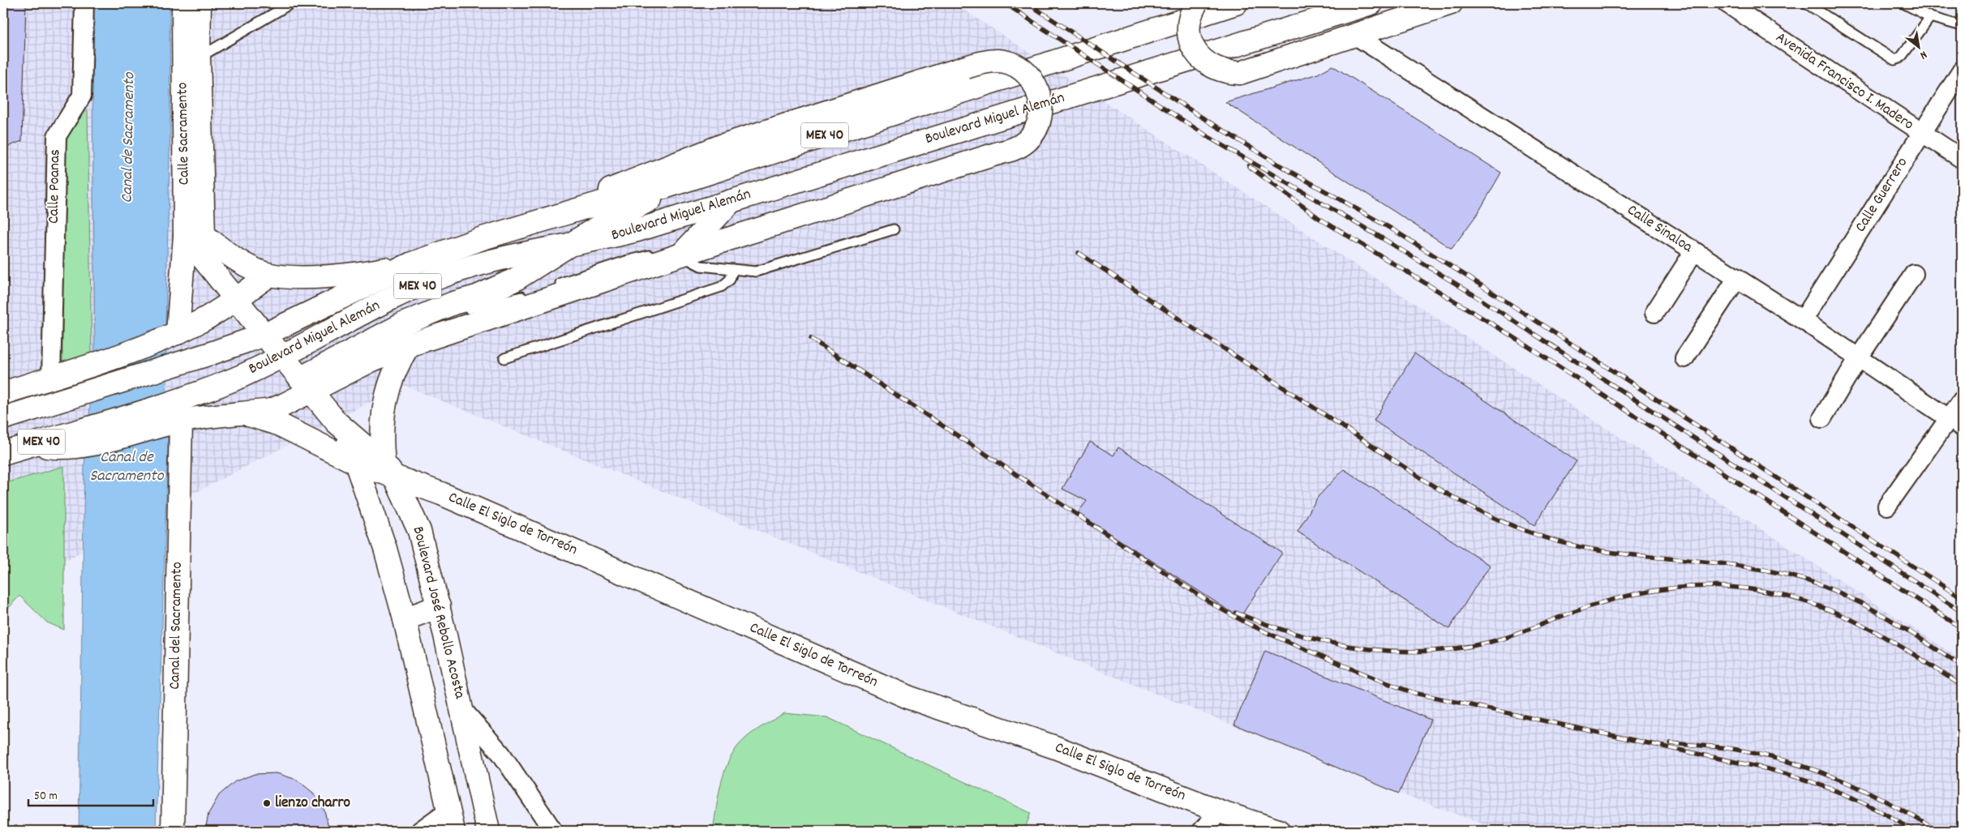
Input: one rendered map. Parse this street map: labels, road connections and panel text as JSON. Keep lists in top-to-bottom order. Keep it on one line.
{"streets":{"main road":["Boulevard Miguel Alemán","Calle Sacramento","MEX 40","Calle El Siglo de Torreón","Boulevard José Rebollo Acosta","Canal del Sacramento"],"street":["Avenida Francisco I. Madero","Calle Poanas","Calle Guerrero","Calle Sinaloa"]},"crossings":[["Avenida Francisco I. Madero","Calle Guerrero"],["Boulevard Miguel Alemán","Boulevard José Rebollo Acosta"],["Calle Guerrero","Calle Sinaloa"],["Calle El Siglo de Torreón","Boulevard José Rebollo Acosta"]],"water":["Canal de Sacramento"],"places":["lienzo charro"],"scale_bar":"50 m","north":"bottom right"}
